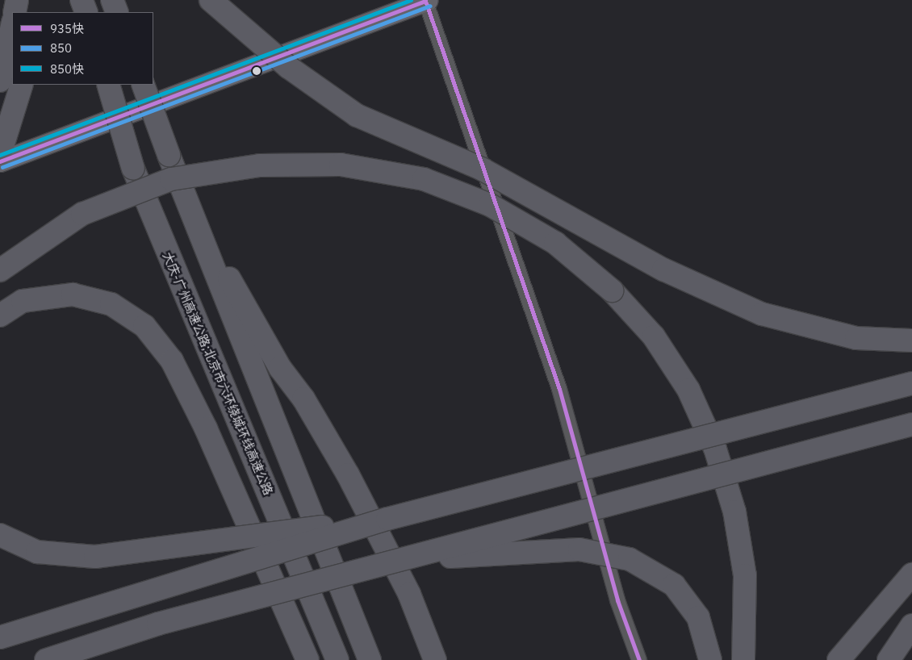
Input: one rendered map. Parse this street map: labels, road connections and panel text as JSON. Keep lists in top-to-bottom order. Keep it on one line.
{"streets":{"highway":["大庆-广州高速公路;北京市六环绕城环线高速公路"]},"lines":["transit line 850快","transit line 935快","transit line 850"],"legend":["935快","850","850快"]}
